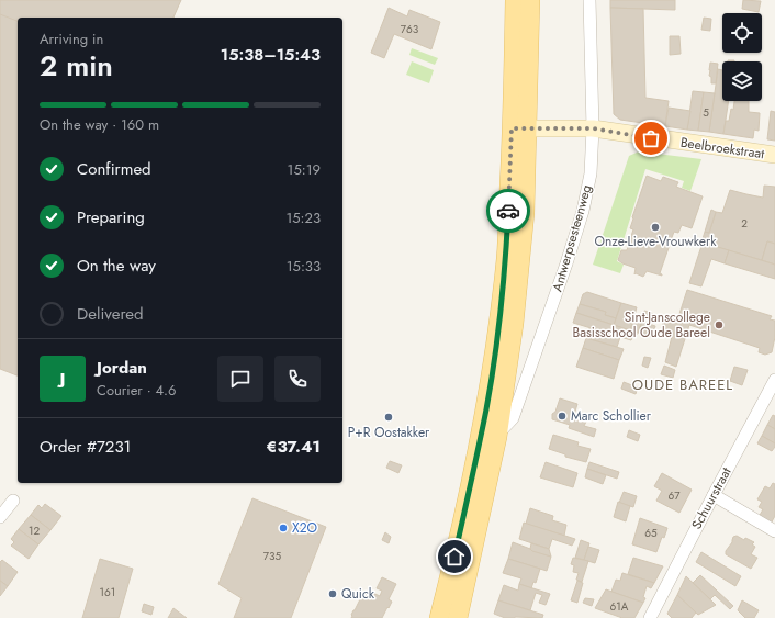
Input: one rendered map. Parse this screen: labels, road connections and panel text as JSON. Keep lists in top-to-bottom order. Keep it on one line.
{"streets":{"main road":["Antwerpsesteenweg"],"street":["Beelbroekstraat","Schuurstraat"]},"crossings":[["Beelbroekstraat","Antwerpsesteenweg"]],"districts":["OUDE BAREEL"],"places":["Onze-Lieve-Vrouwkerk","Sint-Janscollege Basisschool Oude Bareel","Marc Schollier","P+R Oostakker","X2O","Quick"],"house_numbers":["763","5","2","67","12","65","735","161","61A"],"page":{"heading":["2 min","Arriving in","15:38–15:43"],"panel":["Jordan","Courier · 4.6","Order #7231","€37.41"],"bar":"On the way · 160 m","list":[["Confirmed","15:19"],["Preparing","15:23"],["On the way","15:33"],"Delivered"],"round":"J"}}
